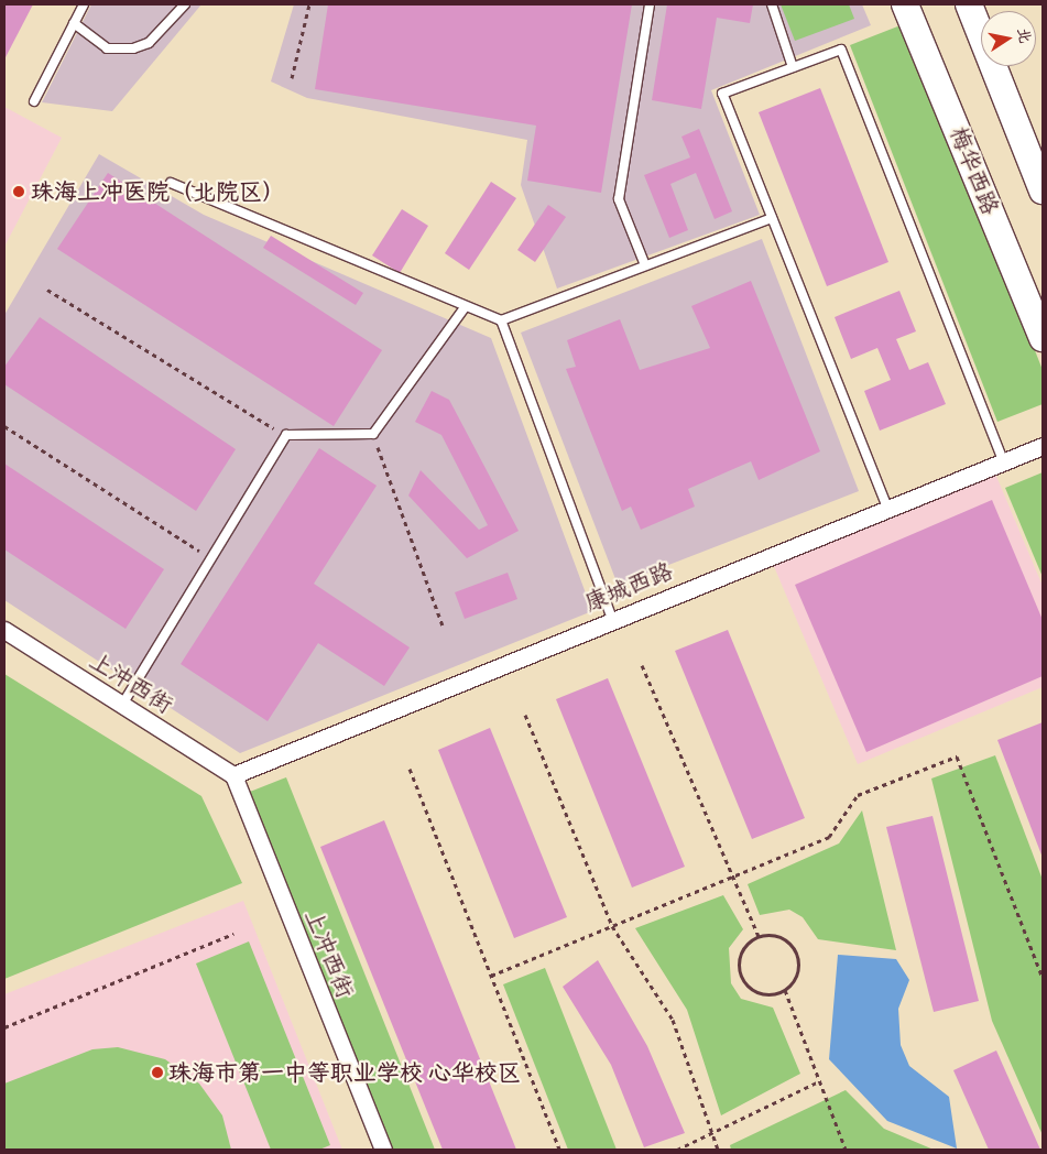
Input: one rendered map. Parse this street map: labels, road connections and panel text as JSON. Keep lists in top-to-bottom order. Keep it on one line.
{"streets":{"main road":["梅华西路"],"street":["康城西路","上沖西街","上冲西街"]},"crossings":[["康城西路","上沖西街"],["康城西路","上冲西街"],["上沖西街","上冲西街"]],"places":["珠海上冲医院（北院区）","珠海市第一中等职业学校 心华校区"],"north":"right"}
